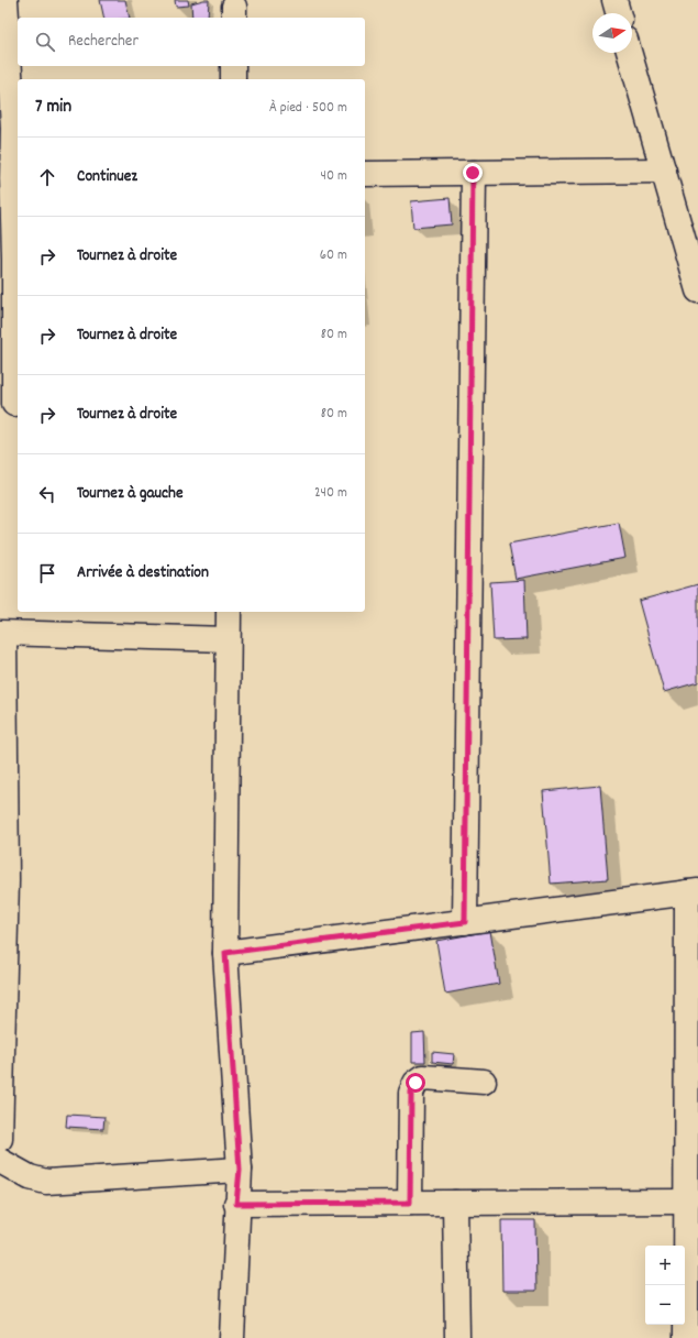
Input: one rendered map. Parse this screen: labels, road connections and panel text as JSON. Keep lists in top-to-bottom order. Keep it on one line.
{"north":"right","page":{"search":"Rechercher","heading":["7 min","À pied · 500 m"],"list":[["Continuez","40 m"],["Tournez à droite","60 m"],["Tournez à droite","80 m"],["Tournez à droite","80 m"],["Tournez à gauche","240 m"],"Arrivée à destination"],"map_buttons":["+","−"]}}
